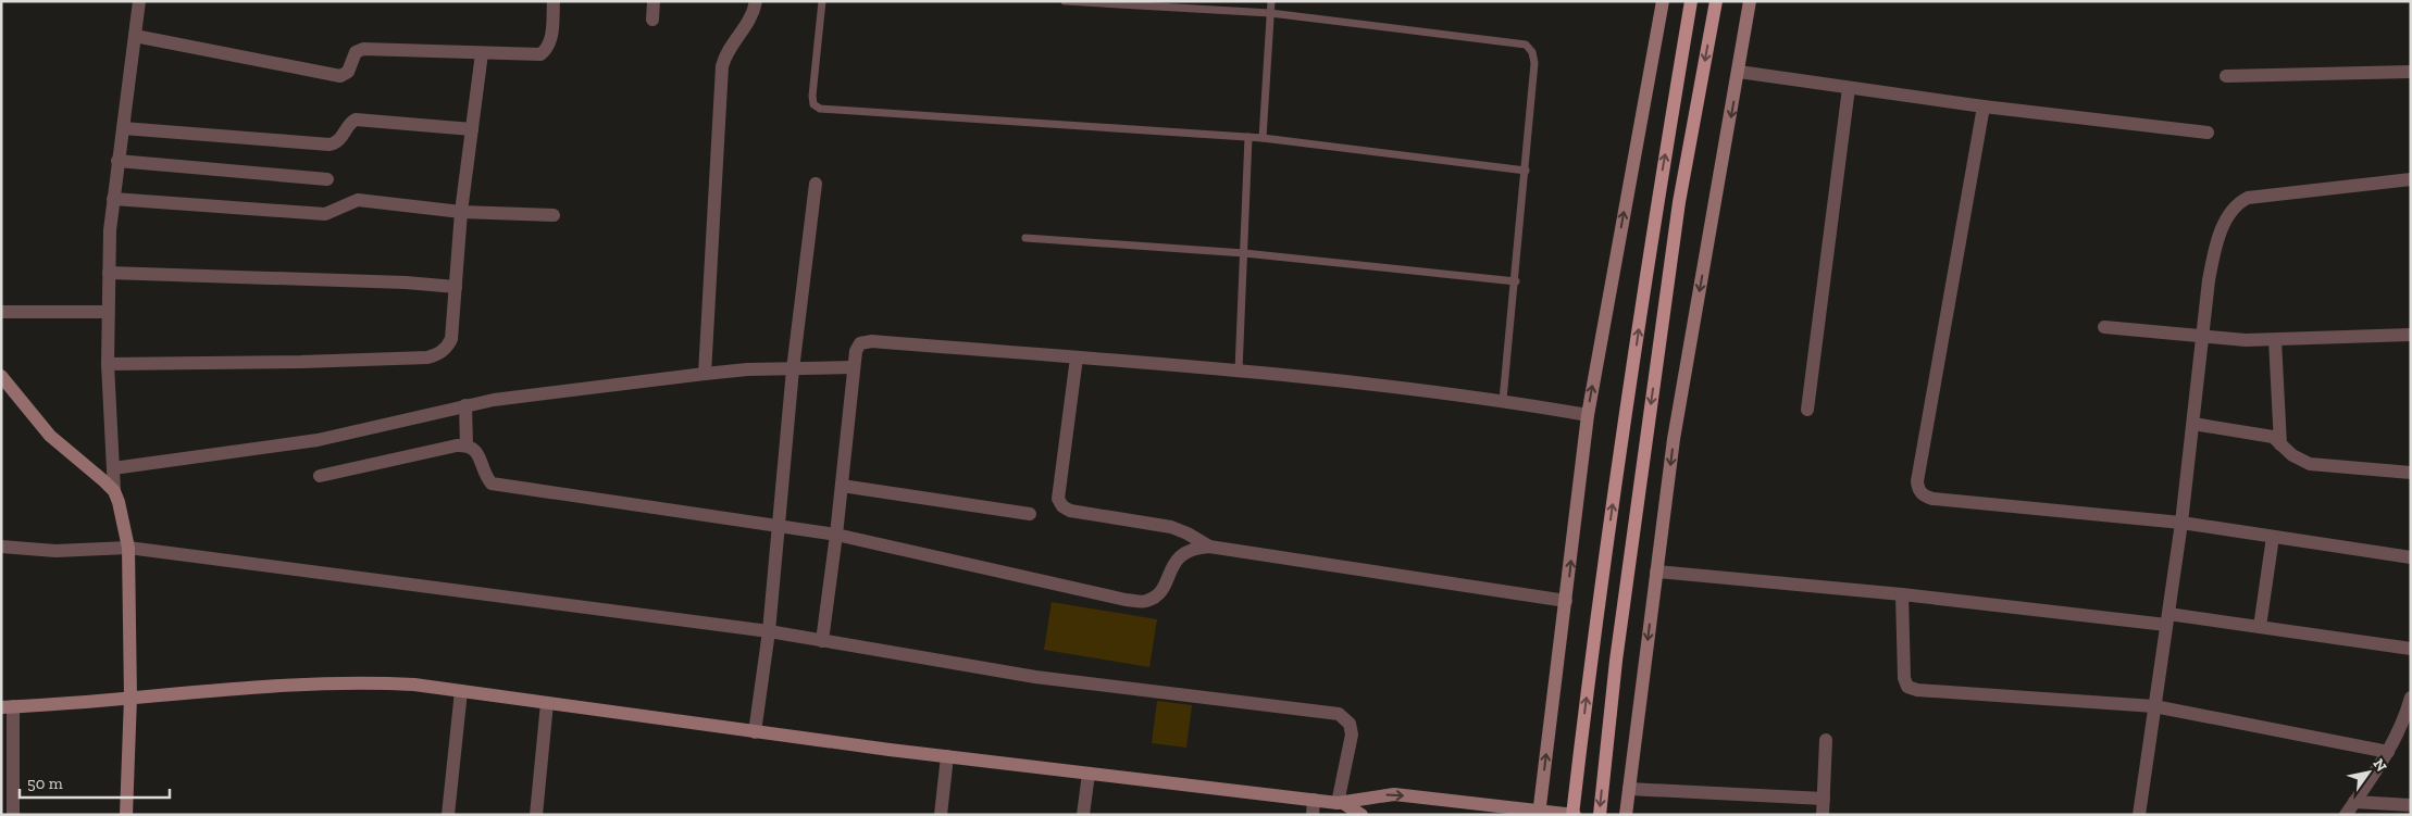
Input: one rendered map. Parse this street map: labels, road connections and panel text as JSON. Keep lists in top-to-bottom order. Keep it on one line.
{"scale_bar":"50 m","north":"top right"}
